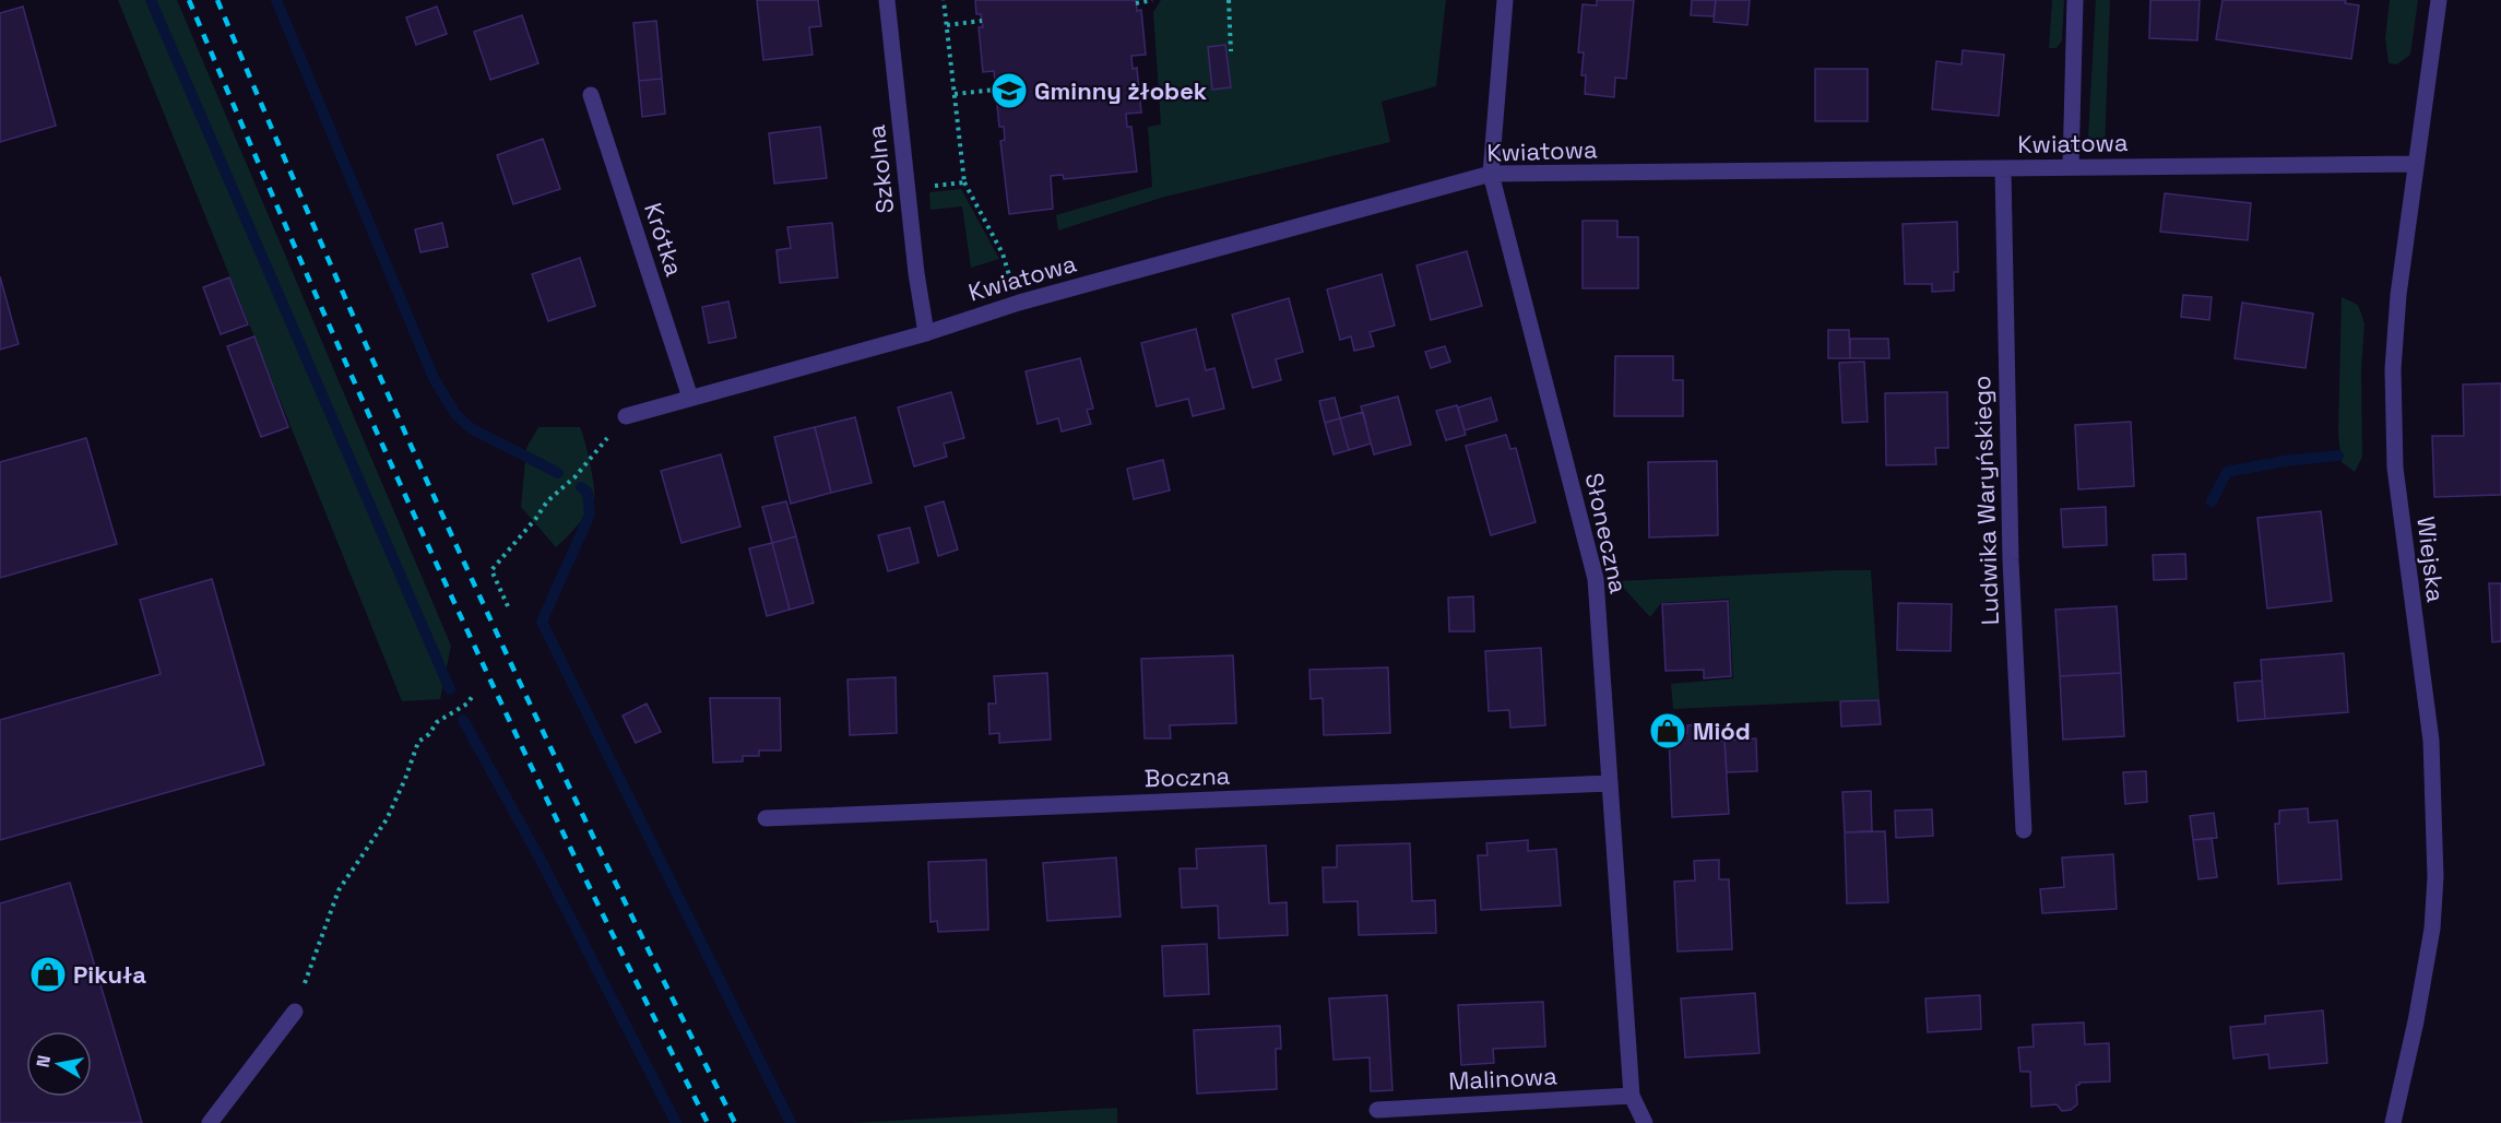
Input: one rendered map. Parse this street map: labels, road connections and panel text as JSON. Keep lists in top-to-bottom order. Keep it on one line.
{"streets":{"street":["Kwiatowa","Szkolna","Krótka","Ludwika Waryńskiego","Słoneczna","Wiejska","Boczna","Malinowa"]},"crossings":[["Kwiatowa","Szkolna"],["Kwiatowa","Krótka"],["Kwiatowa","Ludwika Waryńskiego"],["Kwiatowa","Słoneczna"],["Kwiatowa","Wiejska"],["Słoneczna","Boczna"],["Słoneczna","Malinowa"]],"places":{"school or university":["Gminny żłobek"],"shop":["Miód","Pikuła"]},"north":"left"}
